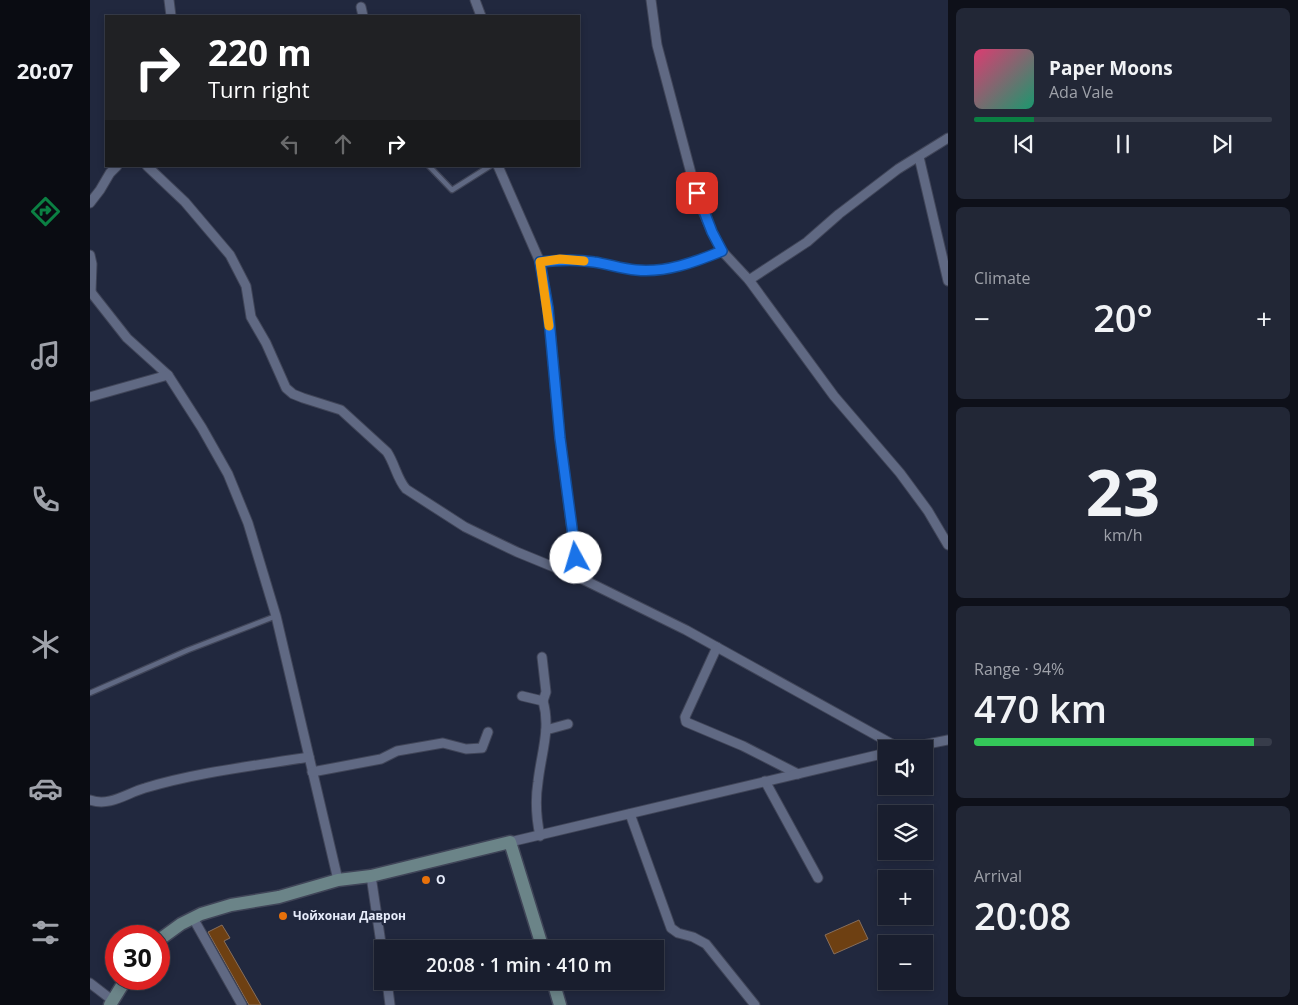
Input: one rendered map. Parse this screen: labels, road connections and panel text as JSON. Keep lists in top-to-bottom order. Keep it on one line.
{"places":["O","Чойхонаи Даврон"],"page":{"tabs":"20:07","turn":["220 m","Turn right"],"song":["Paper Moons","Ada Vale"],"tile":["Climate",["23","km/h"],["Range · 94%","470 km"],["Arrival","20:08"]],"heat":["−","20°","+"],"map_buttons":["+","−"],"limit":"30","trip":"20:08 · 1 min · 410 m"}}
